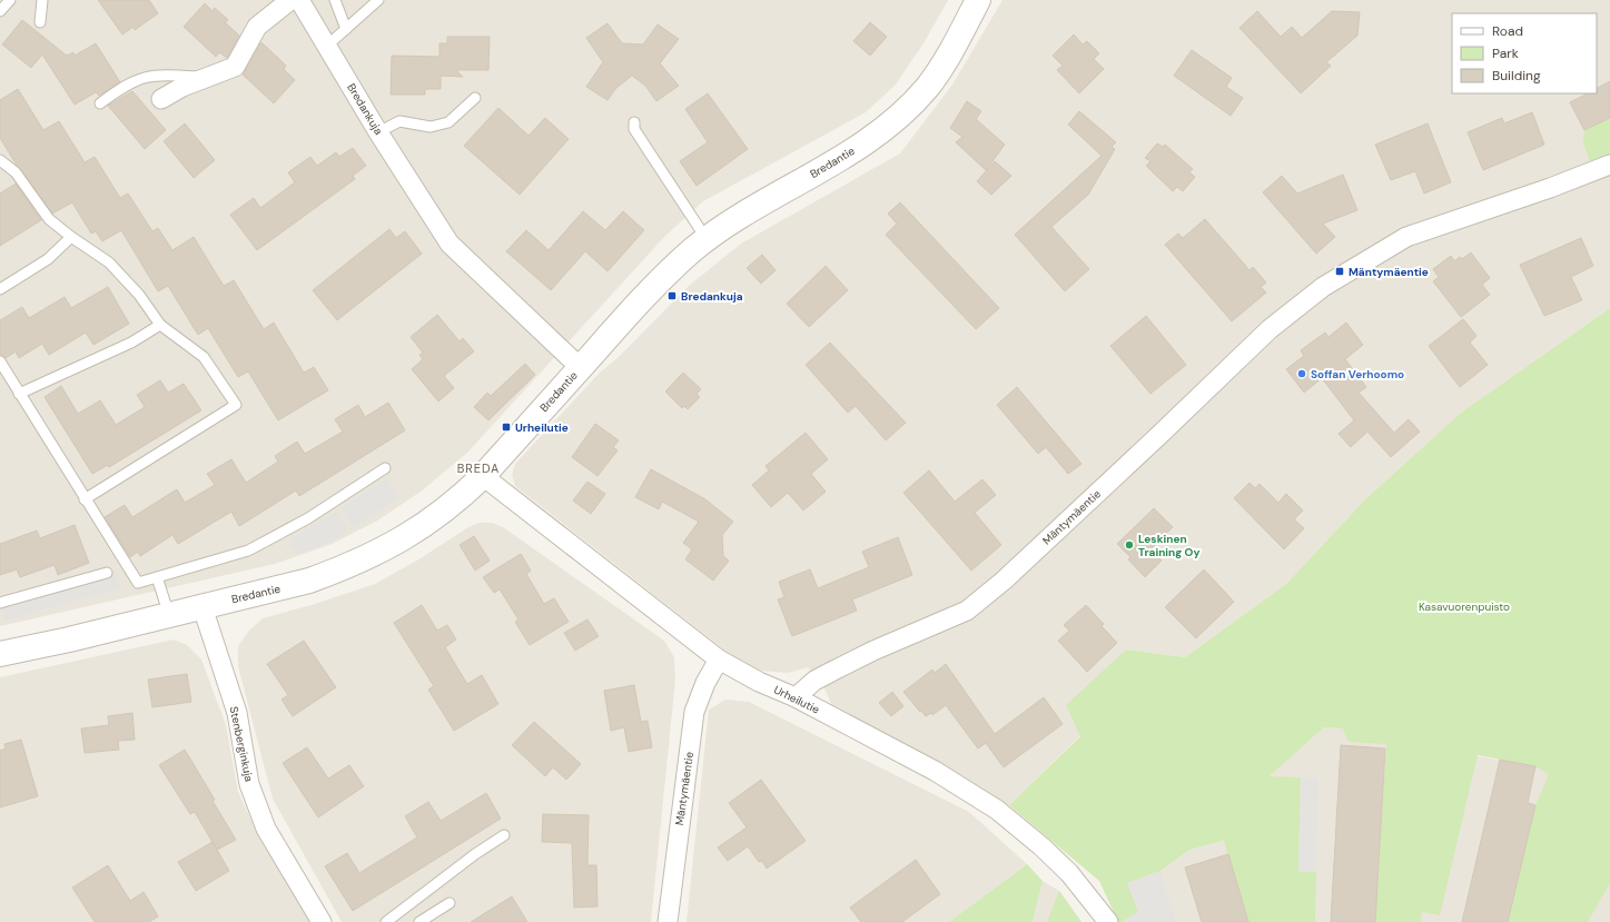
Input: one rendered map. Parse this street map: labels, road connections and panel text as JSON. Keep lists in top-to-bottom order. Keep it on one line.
{"streets":{"street":["Bredankuja","Bredantie","Mäntymäentie","Urheilutie","Stenberginkuja"]},"crossings":[["Bredankuja","Bredantie"],["Bredantie","Urheilutie"],["Bredantie","Stenberginkuja"],["Mäntymäentie","Urheilutie"]],"districts":["BREDA"],"parks":["Kasavuorenpuisto"],"places":{"transit":["Mäntymäentie","Bredankuja","Urheilutie"],"other":["Soffan Verhoomo","Leskinen Training Oy"]},"legend":["Road","Park","Building"]}
